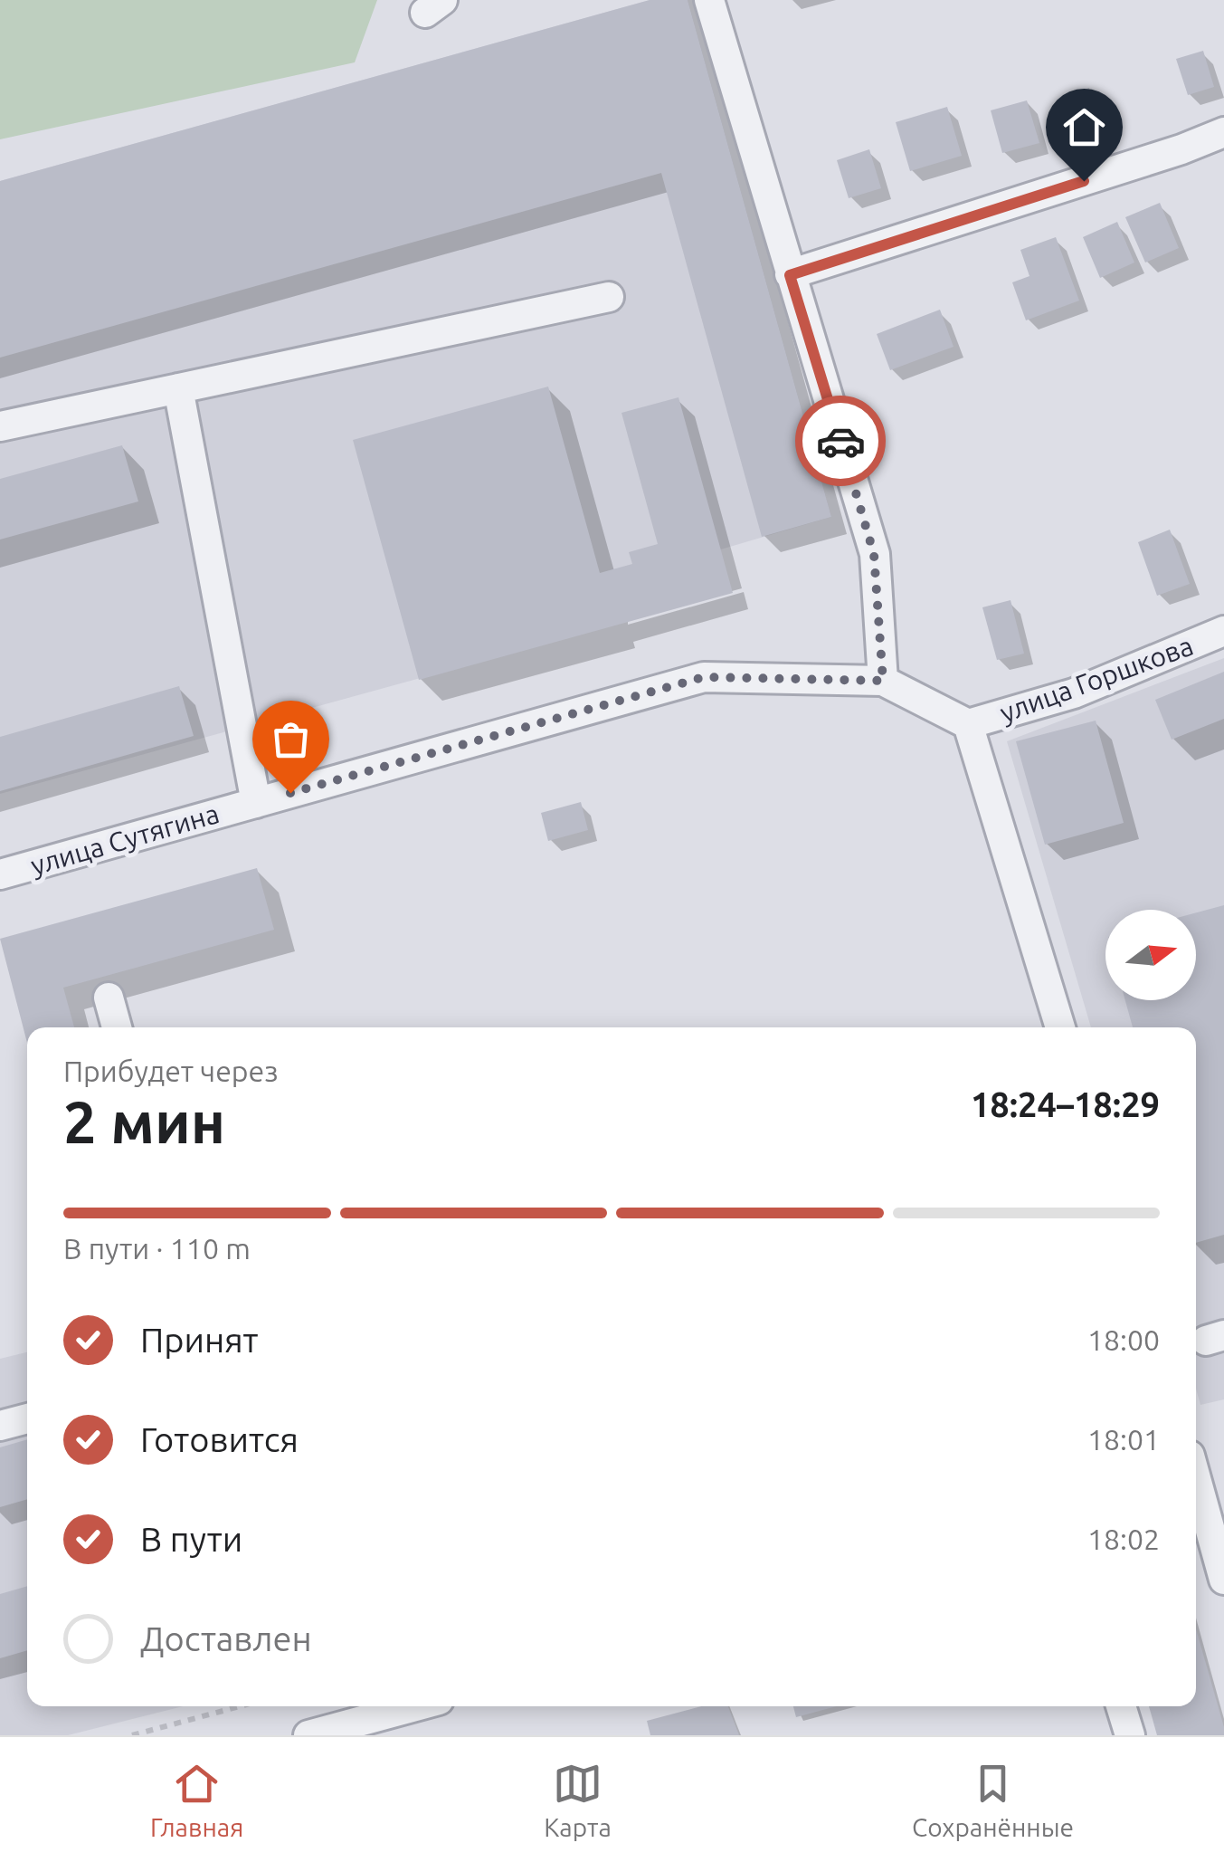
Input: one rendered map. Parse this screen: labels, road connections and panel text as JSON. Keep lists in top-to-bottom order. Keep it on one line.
{"streets":{"street":["улица Горшкова","улица Сутягина"]},"north":"right","page":{"heading":["2 мин","Прибудет через","18:24–18:29"],"bar":"В пути · 110 m","list":[["Принят","18:00"],["Готовится","18:01"],["В пути","18:02"],"Доставлен"],"tabs":["Главная","Карта","Сохранённые"]}}
